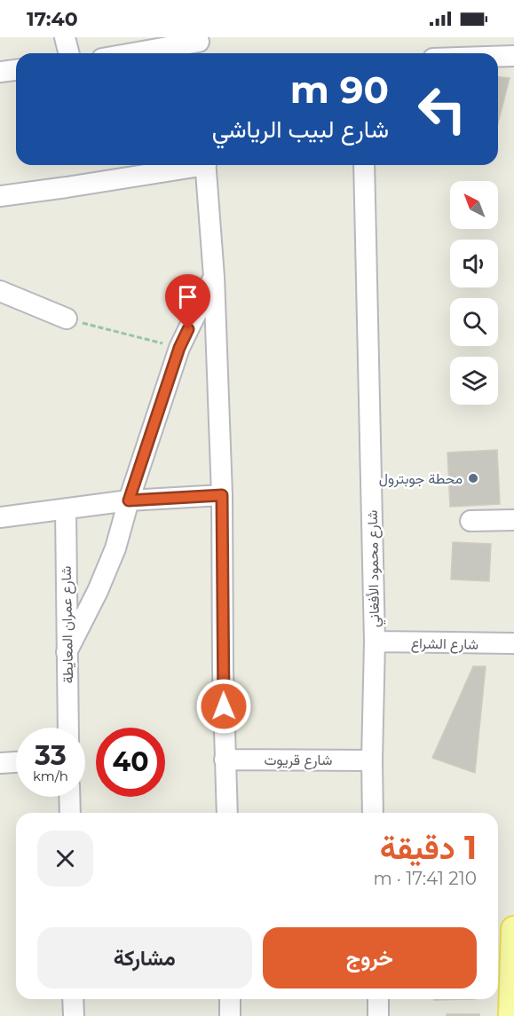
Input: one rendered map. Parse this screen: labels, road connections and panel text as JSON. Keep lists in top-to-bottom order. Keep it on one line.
{"streets":{"street":["شارع محمود الأفغاني","شارع عمران المعايطة","شارع الشراع","شارع قريوت"]},"crossings":[["شارع محمود الأفغاني","شارع الشراع"],["شارع محمود الأفغاني","شارع قريوت"]],"places":["محطة جوبترول"],"north":"top left","page":{"status":"17:40","turn":["90 m","شارع لبيب الرياشي"],"speed":"33 km/h","limit":"40","heading":["1 دقيقة","210 m · 17:41"],"buttons":["خروج","مشاركة"]}}
